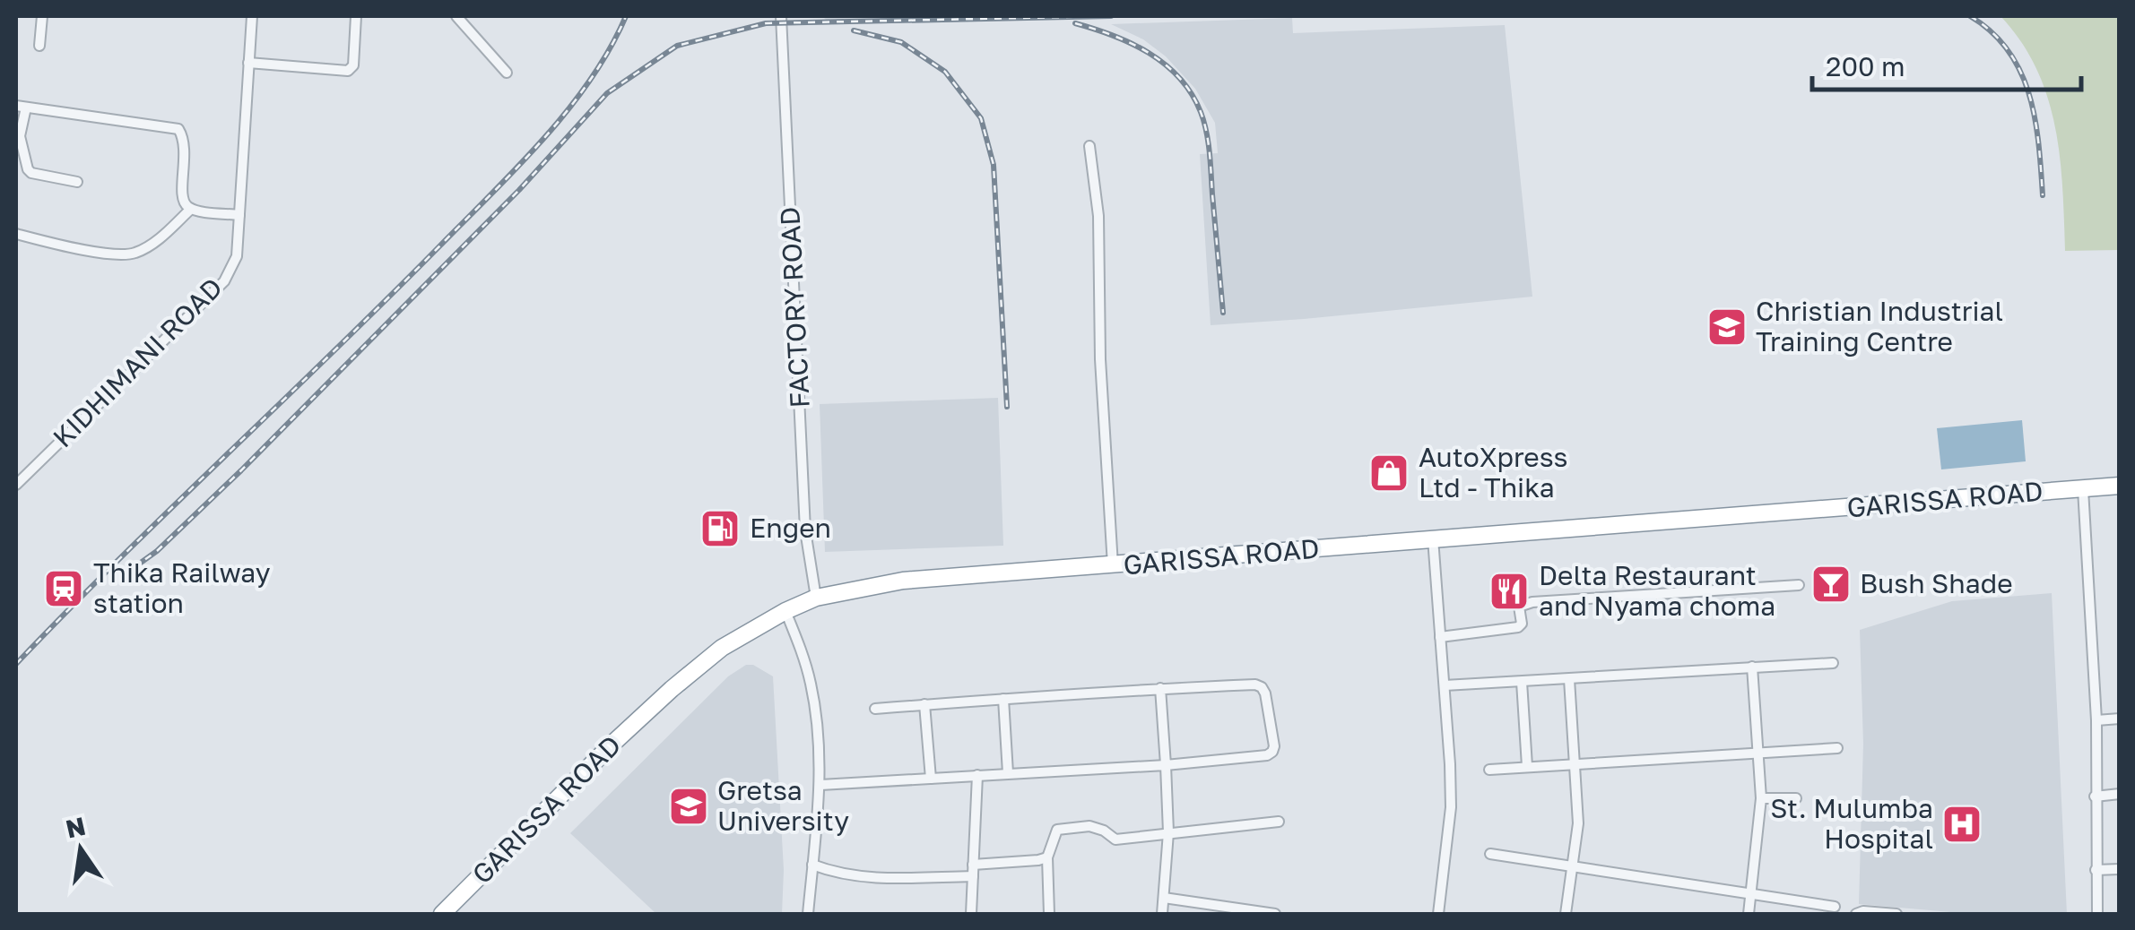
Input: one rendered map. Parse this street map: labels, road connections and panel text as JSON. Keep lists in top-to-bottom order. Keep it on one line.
{"streets":{"highway":["GARISSA ROAD"],"street":["FACTORY ROAD","KIDHIMANI ROAD"]},"crossings":[["FACTORY ROAD","GARISSA ROAD"]],"places":{"school or university":["Christian Industrial Training Centre","Gretsa University"],"shop":["AutoXpress Ltd - Thika"],"fuel station":["Engen"],"bar":["Bush Shade"],"station":["Thika Railway station"],"restaurant":["Delta Restaurant and Nyama choma"],"hospital":["St. Mulumba Hospital"]},"scale_bar":"200 m","north":"top"}
